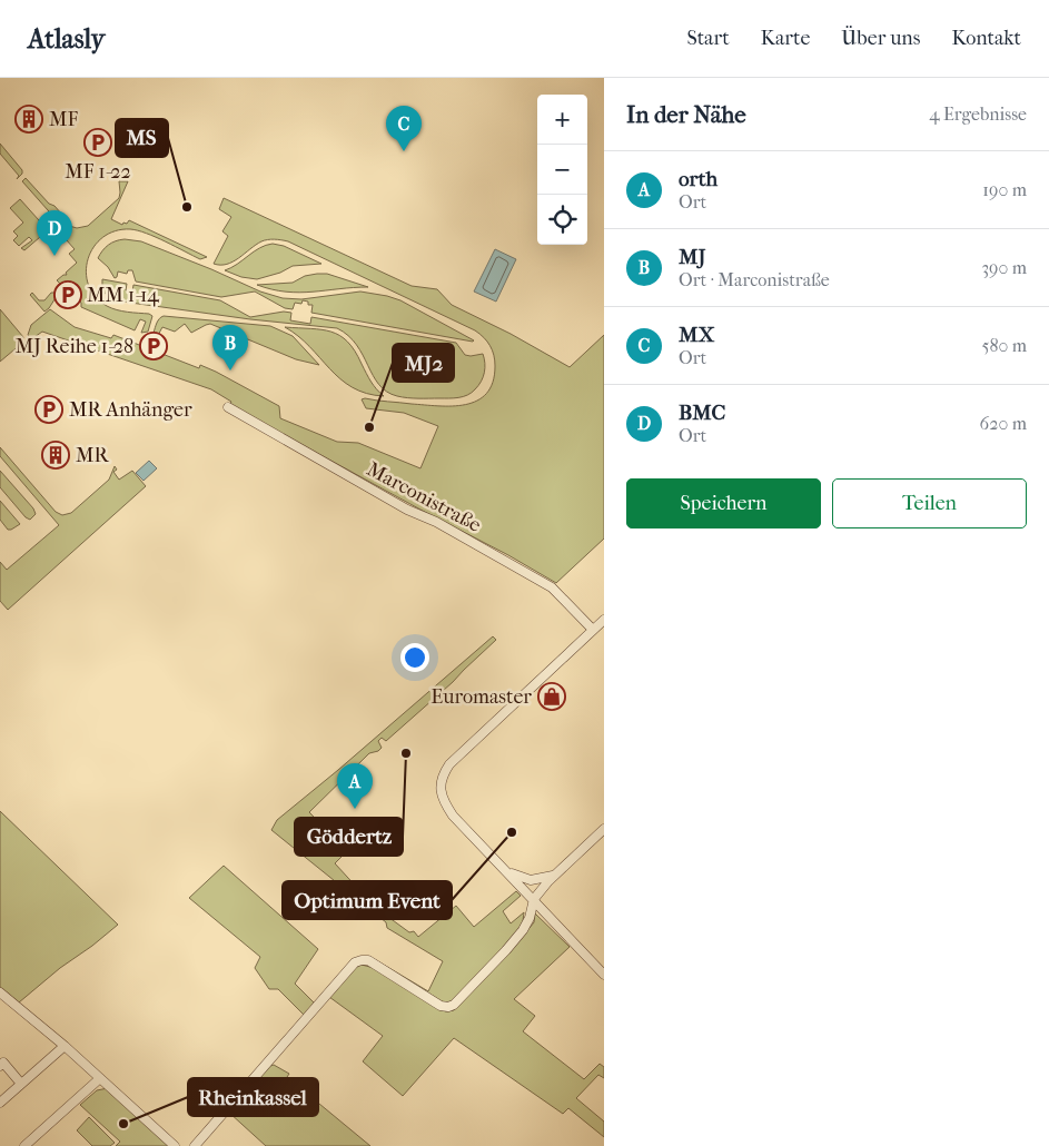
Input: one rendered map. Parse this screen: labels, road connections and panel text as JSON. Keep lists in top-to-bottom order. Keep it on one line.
{"streets":{"street":["Marconistraße"]},"places":{"building":["MF","MR"],"parking":["MF 1-22","MM 1-14","MJ Reihe 1-28","MR Anhänger"],"other":["MS","MJ2","Göddertz","Optimum Event","Rheinkassel"],"shop":["Euromaster"]},"page":{"header":"Atlasly","nav":["Start","Karte","Über uns","Kontakt"],"heading":["In der Nähe","4 Ergebnisse"],"map_buttons":["+","−"],"pins":["C","D","B","A"],"list":[{"mark":"A","name":"orth","note":"Ort","value":"190 m"},{"mark":"B","name":"MJ","note":"Ort · Marconistraße","value":"390 m"},{"mark":"C","name":"MX","note":"Ort","value":"580 m"},{"mark":"D","name":"BMC","note":"Ort","value":"620 m"}],"buttons":["Speichern","Teilen"]}}
